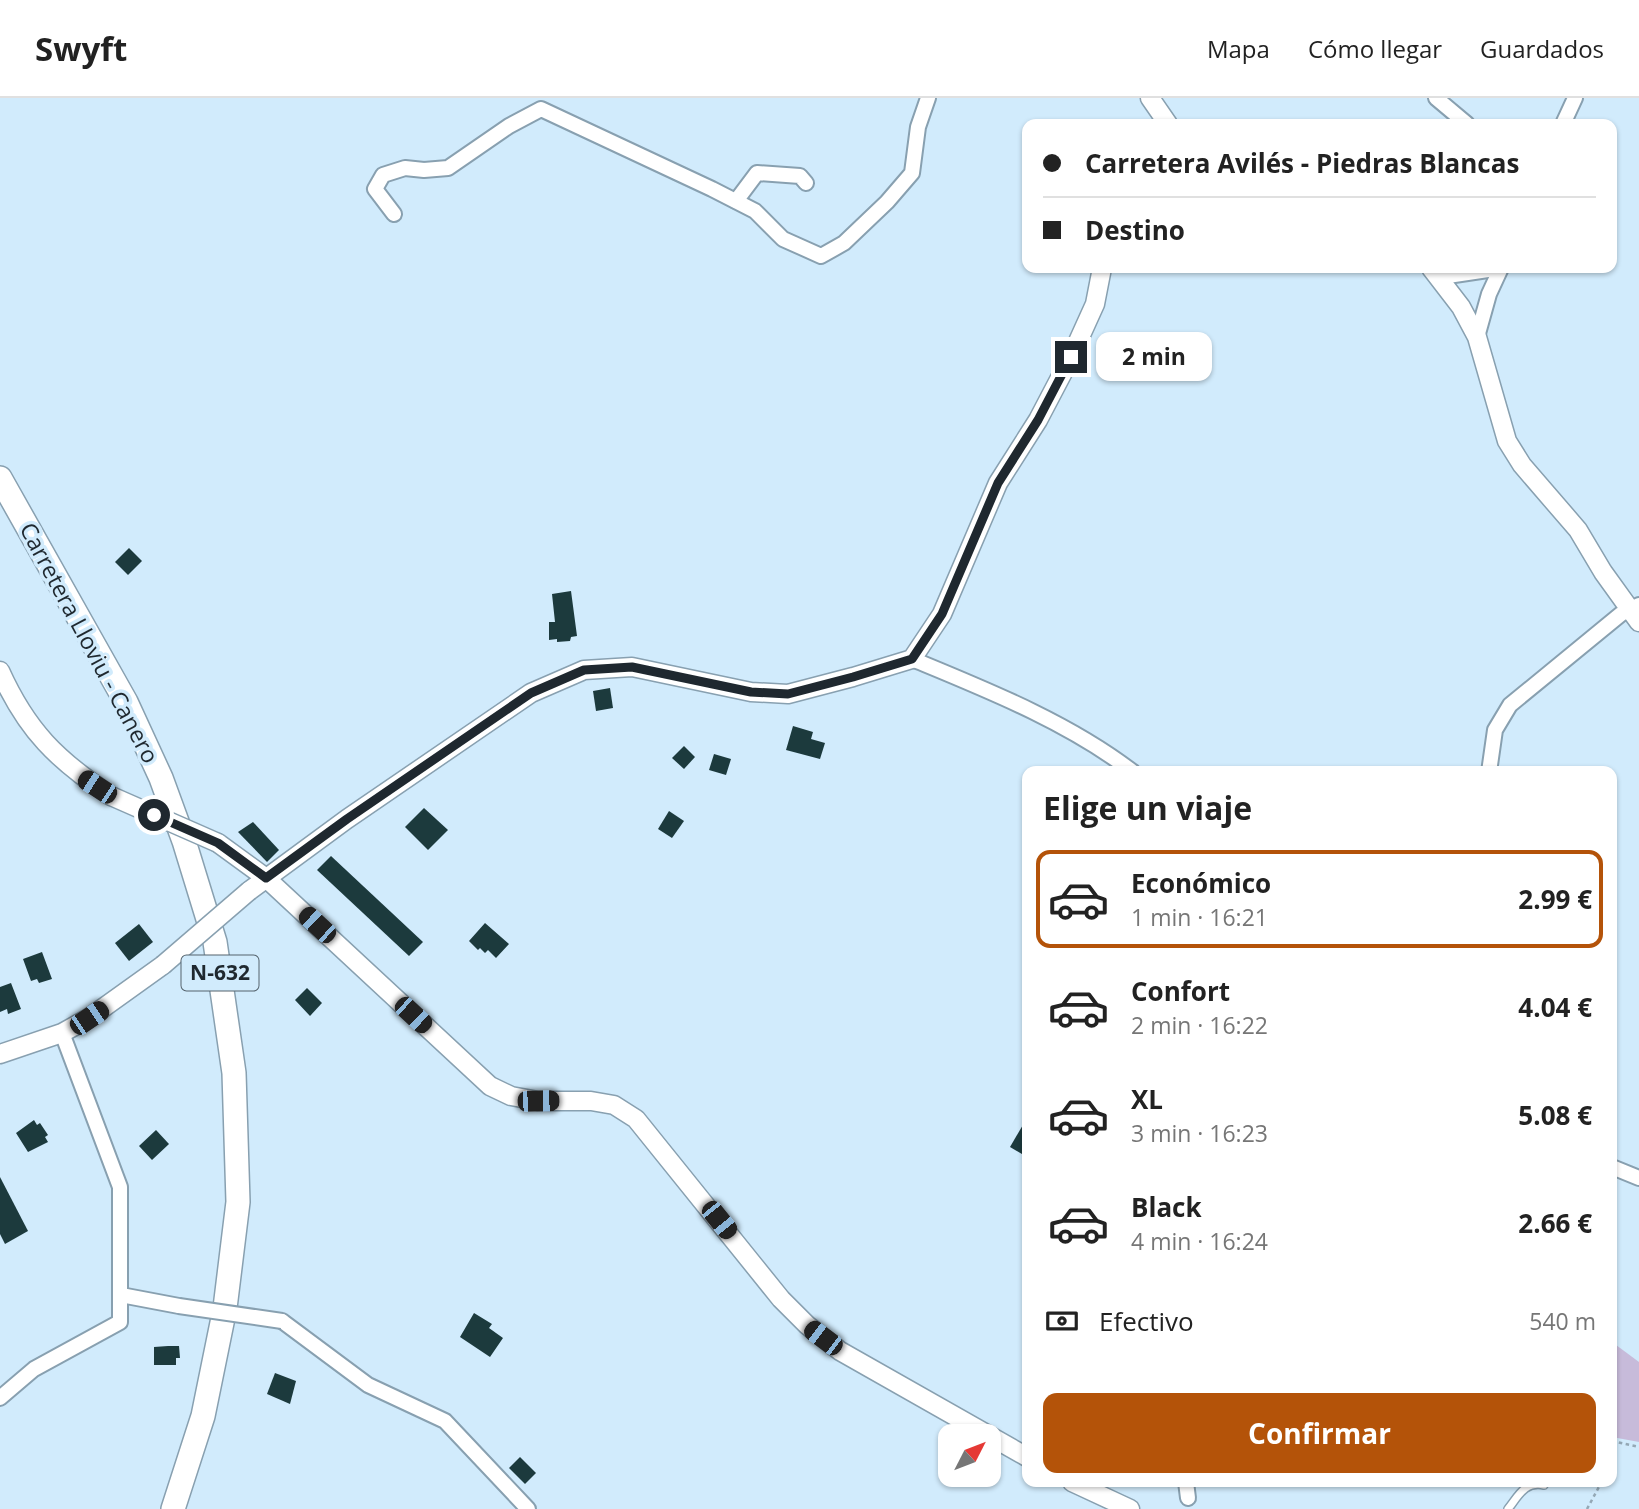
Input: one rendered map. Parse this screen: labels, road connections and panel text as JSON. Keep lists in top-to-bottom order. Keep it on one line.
{"streets":{"highway":["Carretera Lloviu - Canero","N-632"]},"north":"top right","page":{"header":"Swyft","nav":["Mapa","Cómo llegar","Guardados"],"banner":["Carretera Avilés - Piedras Blancas","Destino"],"bubble":"2 min","heading":"Elige un viaje","list":[{"name":"Económico","note":"1 min · 16:21","value":"2.99 €"},{"name":"Confort","note":"2 min · 16:22","value":"4.04 €"},{"name":"XL","note":"3 min · 16:23","value":"5.08 €"},{"name":"Black","note":"4 min · 16:24","value":"2.66 €"}],"pay":["Efectivo","540 m"],"buttons":"Confirmar"}}
